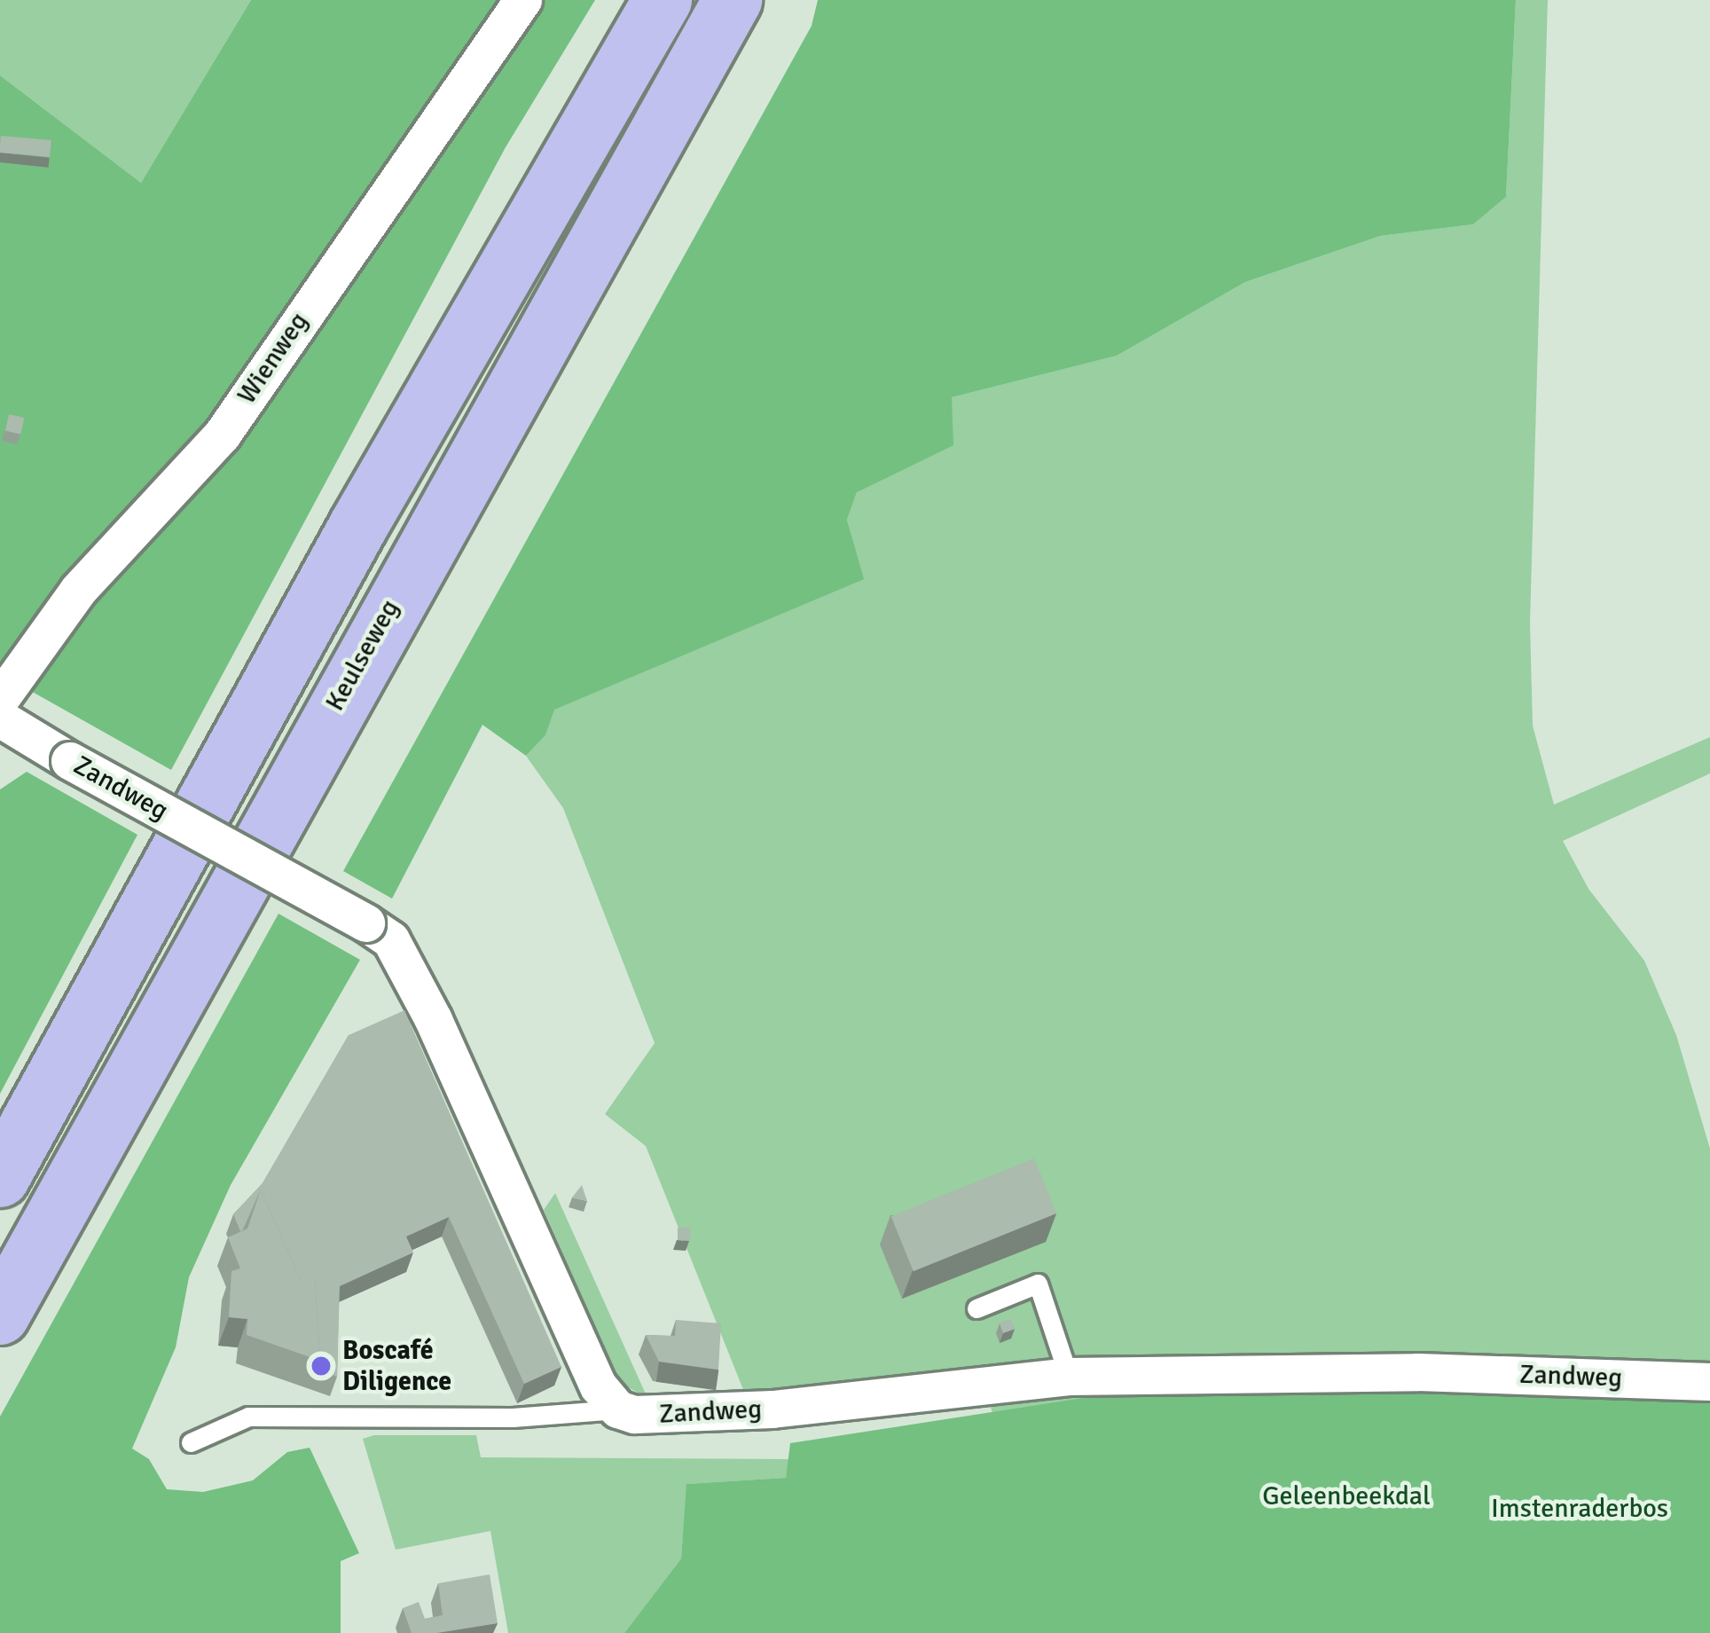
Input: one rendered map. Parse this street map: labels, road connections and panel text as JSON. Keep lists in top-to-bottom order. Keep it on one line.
{"streets":{"highway":["Keulseweg"],"street":["Wienweg","Zandweg"]},"parks":["Geleenbeekdal","Imstenraderbos"],"places":["Boscafé Diligence"]}
